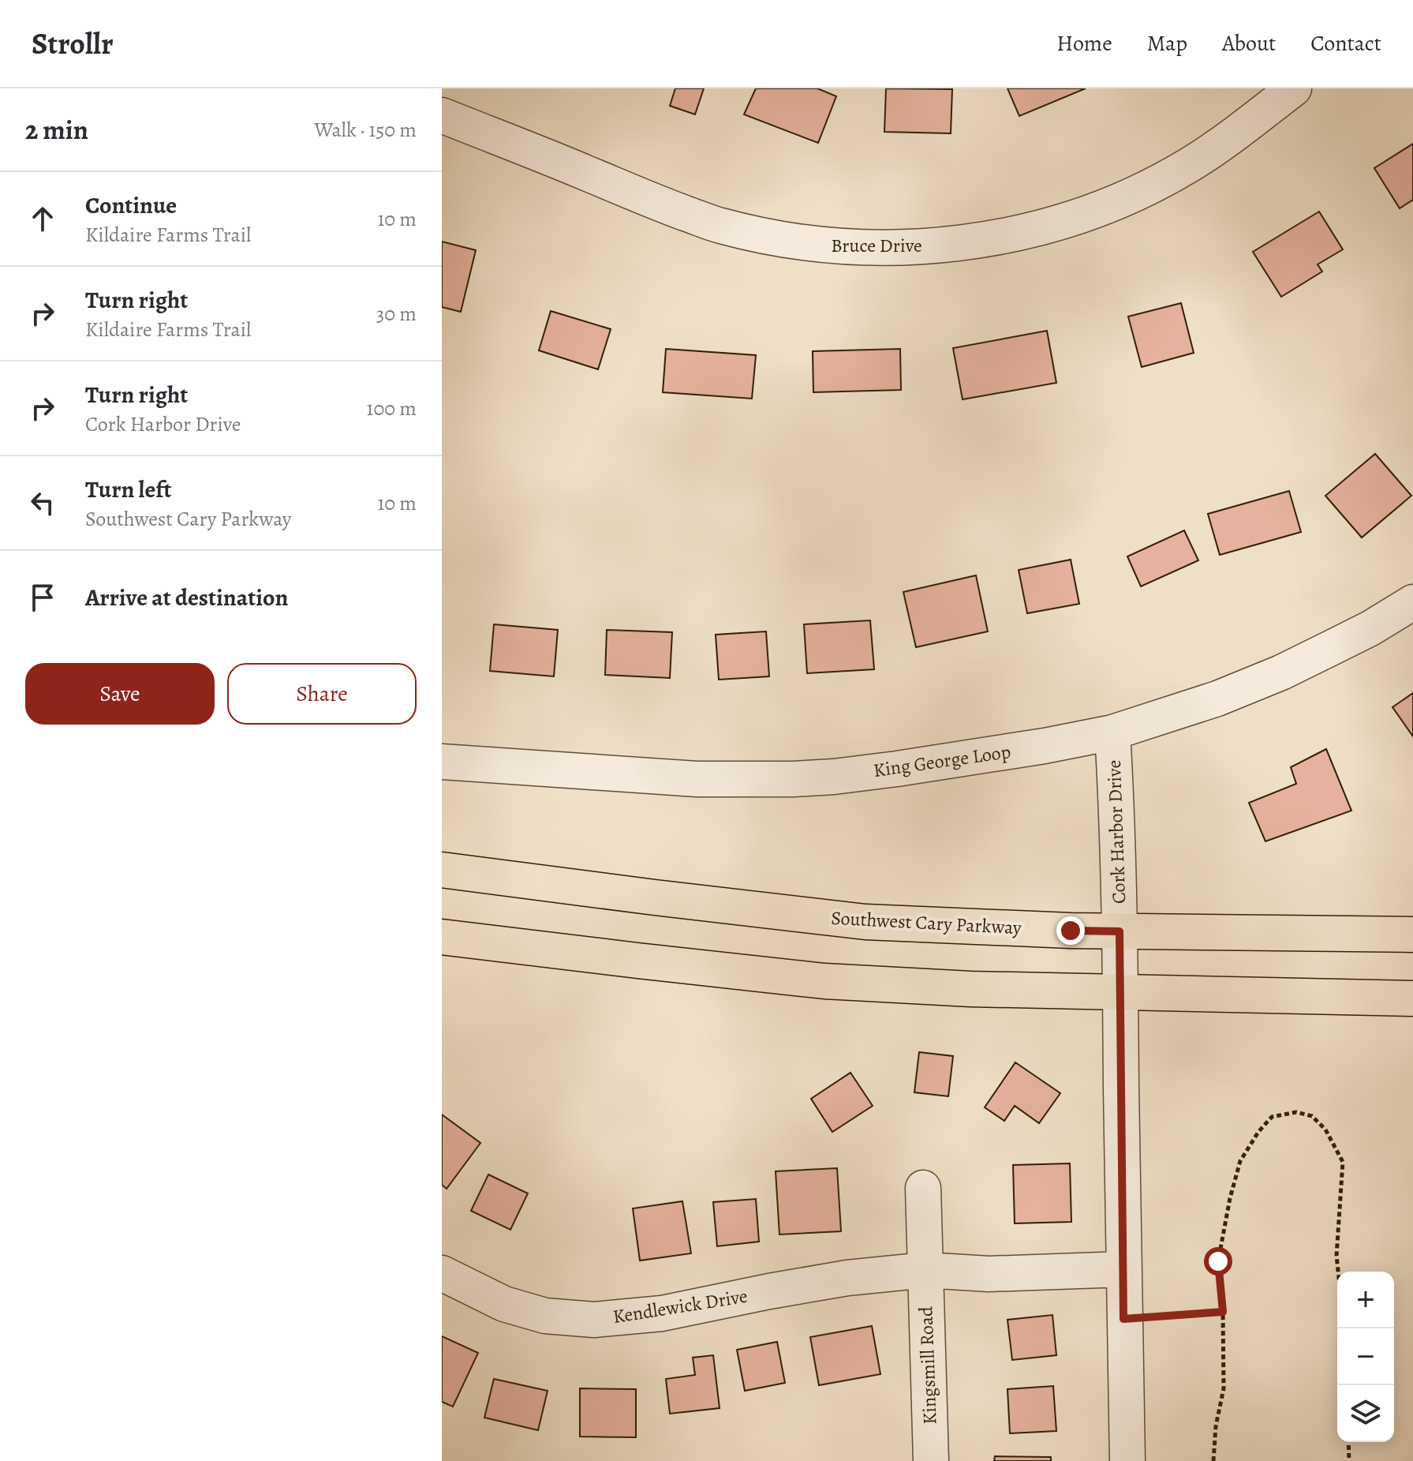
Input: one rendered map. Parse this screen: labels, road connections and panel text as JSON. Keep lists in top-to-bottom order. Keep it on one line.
{"streets":{"main road":["Southwest Cary Parkway"],"street":["Bruce Drive","King George Loop","Cork Harbor Drive","Kendlewick Drive","Kingsmill Road"]},"crossings":[["King George Loop","Cork Harbor Drive"],["Cork Harbor Drive","Southwest Cary Parkway"],["Cork Harbor Drive","Kendlewick Drive"],["Kendlewick Drive","Kingsmill Road"]],"page":{"header":"Strollr","nav":["Home","Map","About","Contact"],"heading":["2 min","Walk · 150 m"],"list":[["Continue","Kildaire Farms Trail","10 m"],["Turn right","Kildaire Farms Trail","30 m"],["Turn right","Cork Harbor Drive","100 m"],["Turn left","Southwest Cary Parkway","10 m"],"Arrive at destination"],"buttons":["Save","Share"],"map_buttons":["+","−"]}}
